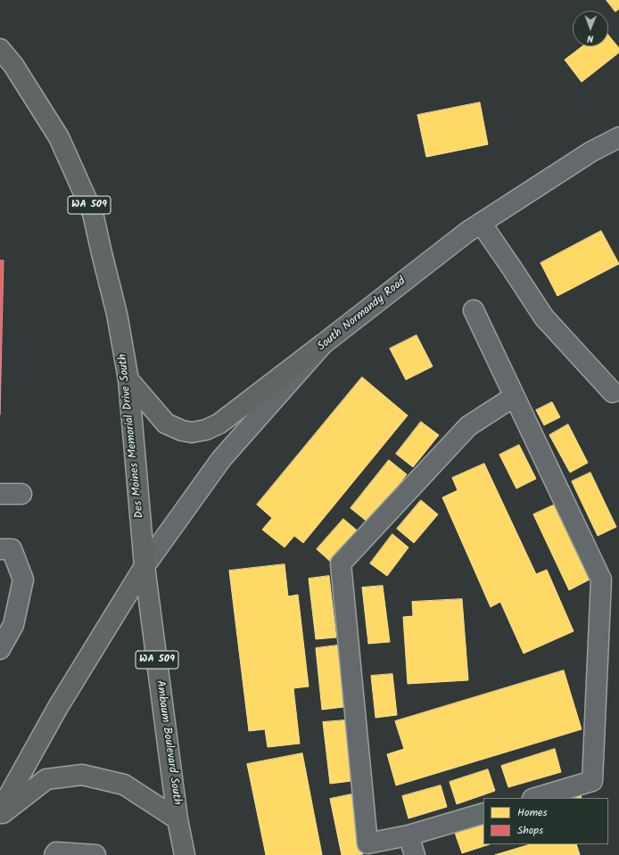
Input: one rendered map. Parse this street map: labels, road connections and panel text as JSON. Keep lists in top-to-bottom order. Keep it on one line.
{"streets":{"main road":["WA 509","Des Moines Memorial Drive South","Ambaum Boulevard South"],"street":["South Normandy Road"]},"crossings":[["South Normandy Road","Des Moines Memorial Drive South"],["South Normandy Road","Ambaum Boulevard South"],["Des Moines Memorial Drive South","Ambaum Boulevard South"]],"legend":["Homes","Shops"],"north":"bottom"}
